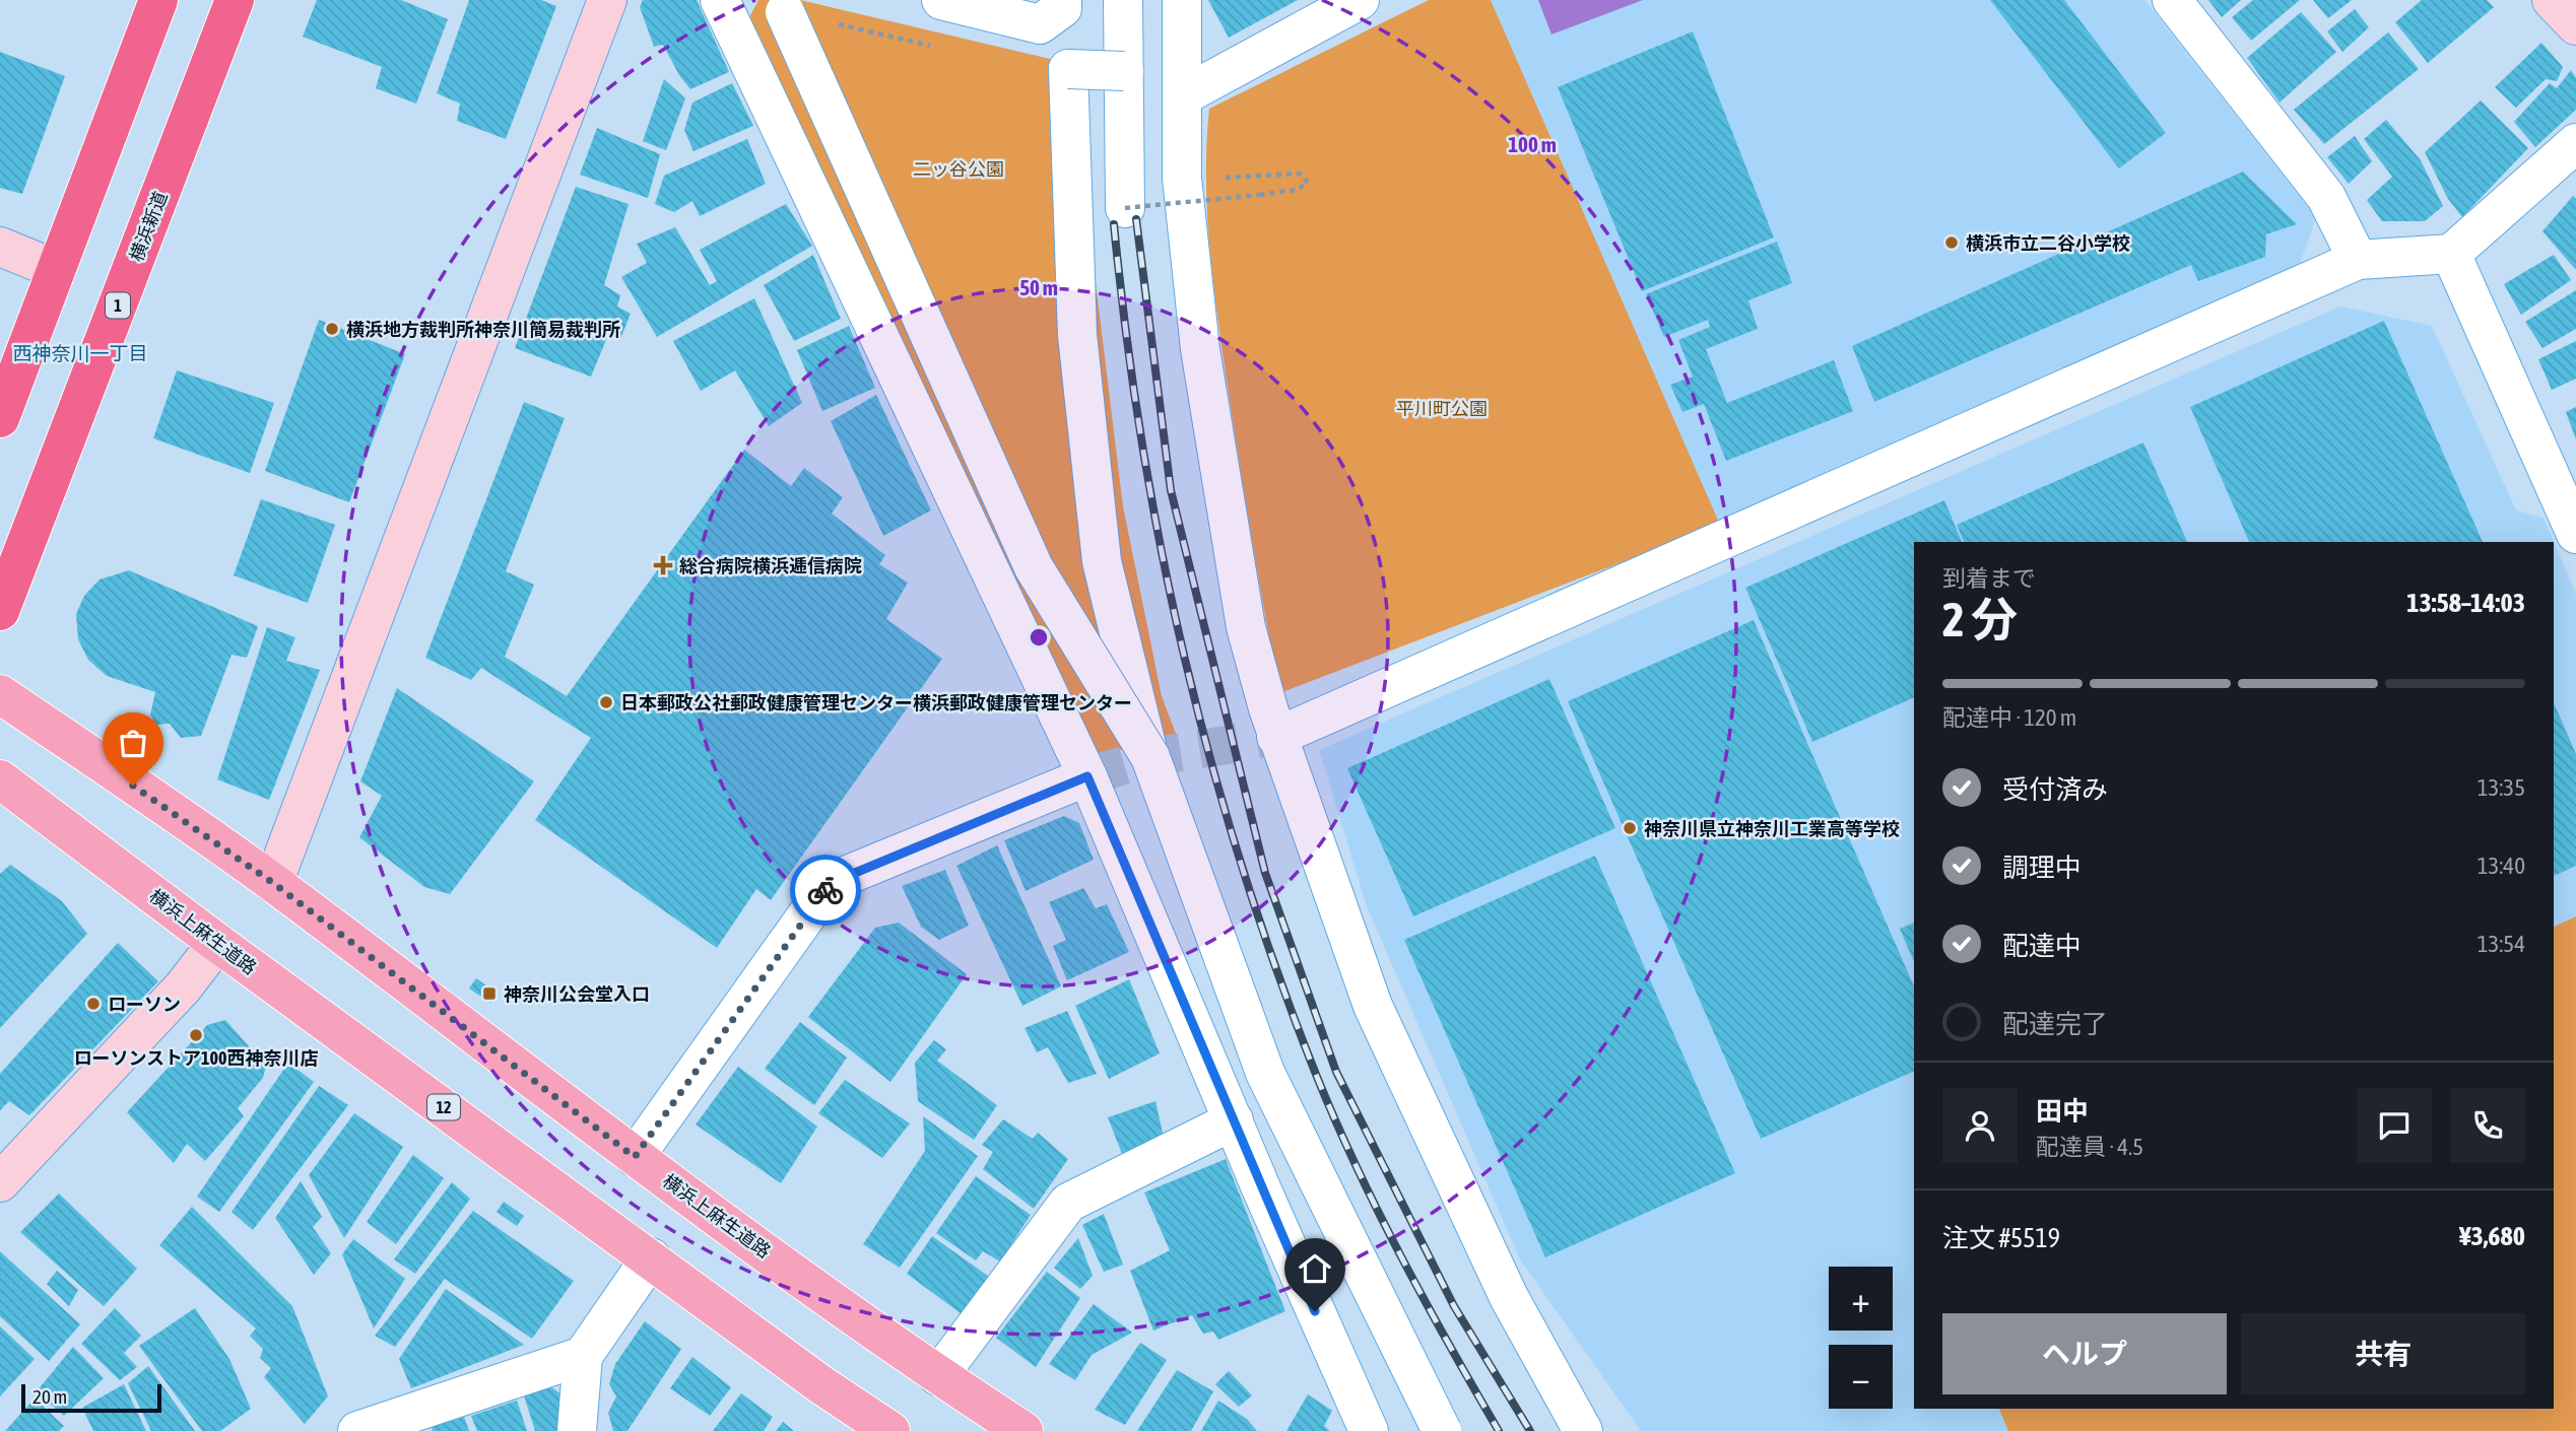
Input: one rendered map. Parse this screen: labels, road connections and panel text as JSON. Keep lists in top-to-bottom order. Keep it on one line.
{"streets":{"highway":["横浜新道","1"],"main road":["横浜上麻生道路","12"]},"districts":["西神奈川一丁目"],"parks":["二ッ谷公園","平川町公園"],"places":{"other":["横浜市立二谷小学校","横浜地方裁判所神奈川簡易裁判所","日本郵政公社郵政健康管理センター横浜郵政健康管理センター","神奈川県立神奈川工業高等学校","ローソン","ローソンストア100西神奈川店"],"health":["総合病院横浜逓信病院"],"transit":["神奈川公会堂入口"]},"scale_bar":"20 m","page":{"heading":["2 分","到着まで","13:58–14:03"],"panel":["田中","配達員 · 4.5","注文 #5519","¥3,680"],"bar":"配達中 · 120 m","list":[["受付済み","13:35"],["調理中","13:40"],["配達中","13:54"],"配達完了"],"map_buttons":["+","−"],"buttons":["ヘルプ","共有"],"scale":"20 m"},"rings":["100 m","50 m"]}
